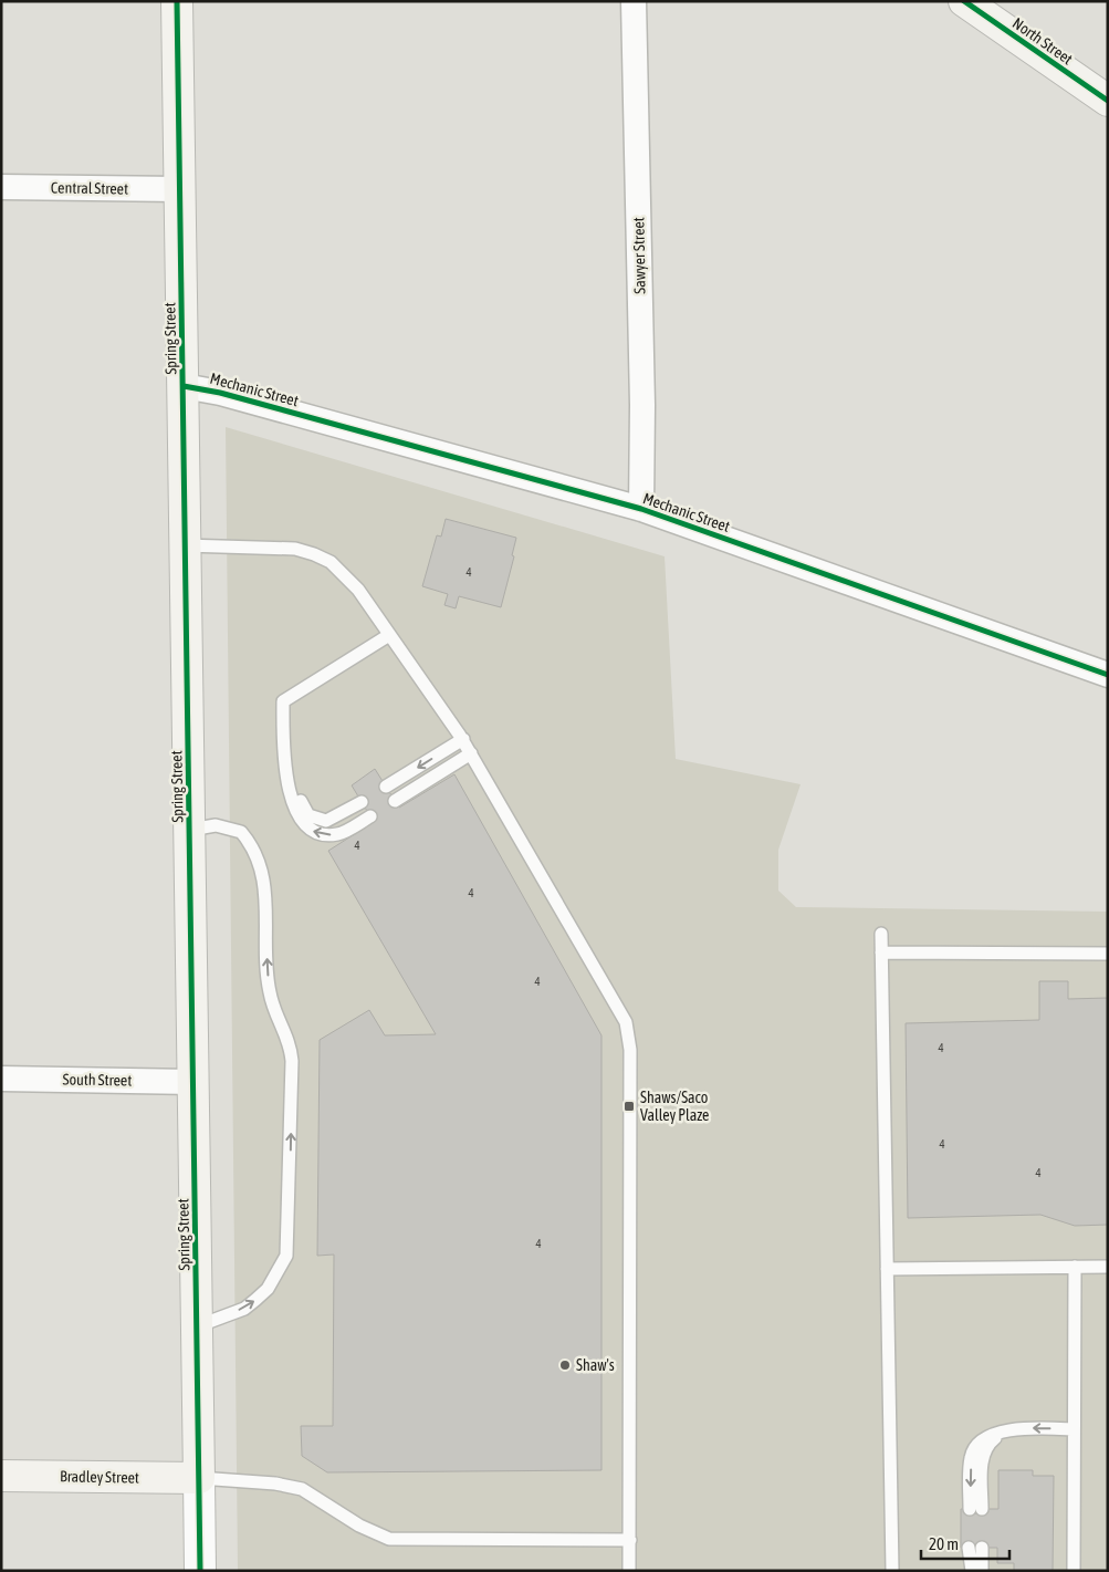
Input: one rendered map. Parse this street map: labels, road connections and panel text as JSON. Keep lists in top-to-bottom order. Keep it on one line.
{"streets":{"main road":["North Street","Spring Street","Bradley Street"],"street":["Central Street","Sawyer Street","Mechanic Street","South Street"]},"crossings":[["Central Street","Spring Street"],["Sawyer Street","Mechanic Street"],["Spring Street","Mechanic Street"],["Spring Street","South Street"],["Spring Street","Bradley Street"]],"places":{"transit":["Shaws/Saco Valley Plaze"],"other":["Shaw's"]},"house_numbers":["4","4","4","4","4","4","4","4"],"scale_bar":"20 m"}
